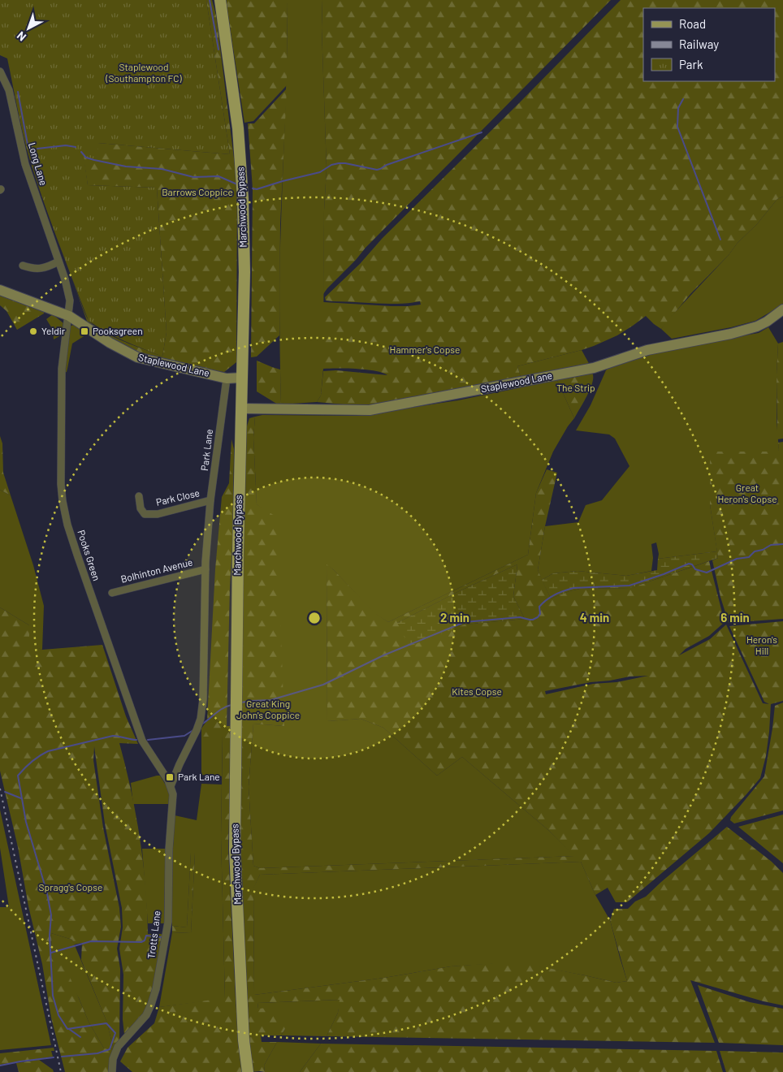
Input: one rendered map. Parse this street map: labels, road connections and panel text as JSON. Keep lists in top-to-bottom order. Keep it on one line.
{"streets":{"main road":["Marchwood Bypass"],"street":["Long Lane","Staplewood Lane","Park Lane","Park Close","Pooks Green","Bolhinton Avenue","Trotts Lane"]},"crossings":[["Long Lane","Staplewood Lane"],["Long Lane","Pooks Green"],["Marchwood Bypass","Staplewood Lane"],["Staplewood Lane","Park Lane"],["Staplewood Lane","Pooks Green"],["Park Lane","Park Close"],["Park Lane","Pooks Green"],["Park Lane","Bolhinton Avenue"],["Park Lane","Trotts Lane"],["Pooks Green","Trotts Lane"]],"parks":["Staplewood (Southampton FC)","Barrows Coppice","Hammer's Copse","The Strip","Great Heron's Copse","Heron's Hill","Kites Copse","Great King John's Coppice","Spragg's Copse"],"places":{"other":["Yeldir"],"transit":["Pooksgreen","Park Lane"]},"legend":["Road","Railway","Park"],"north":"bottom left","rings":["2 min","4 min","6 min"]}
